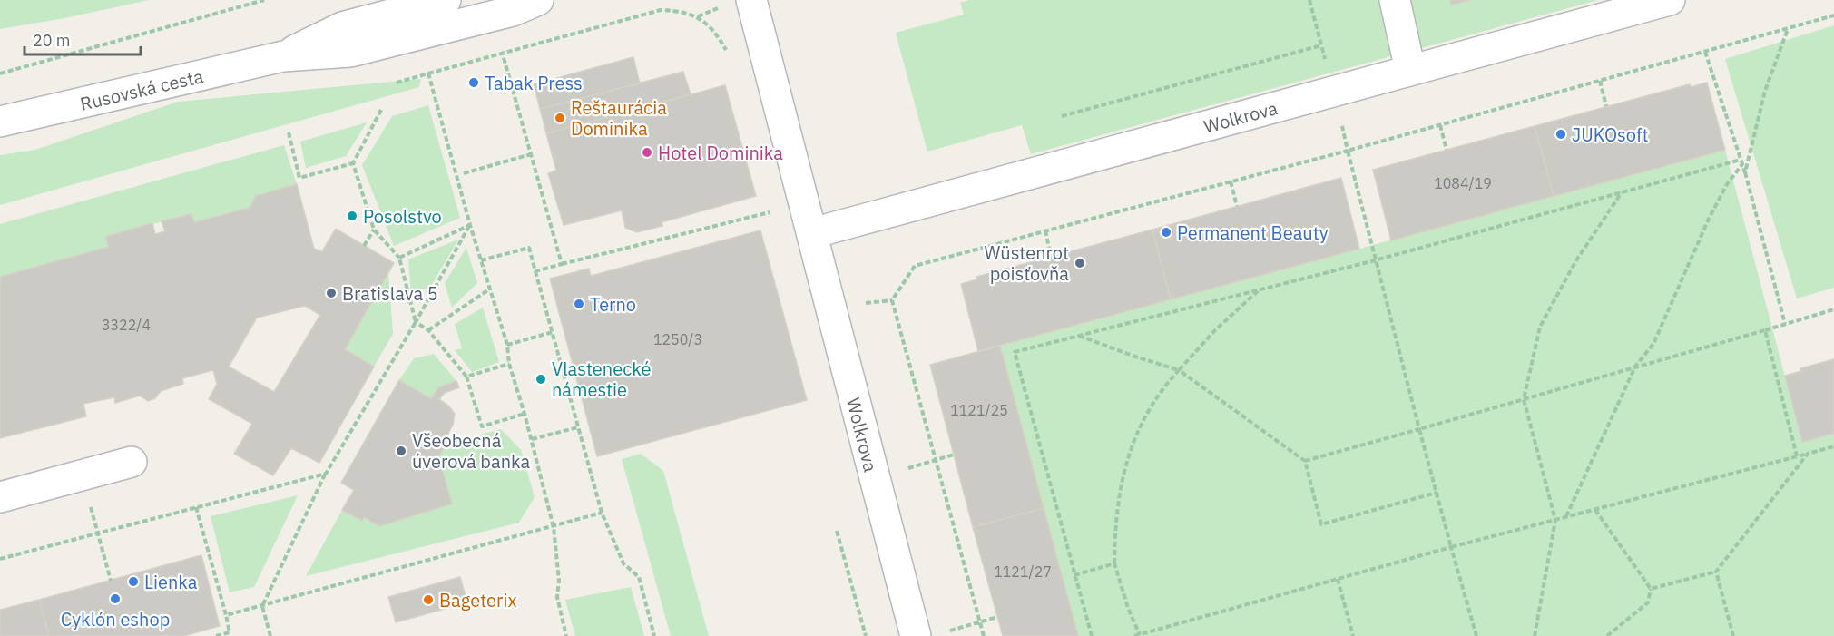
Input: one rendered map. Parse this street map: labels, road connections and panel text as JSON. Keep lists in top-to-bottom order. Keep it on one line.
{"streets":{"street":["Rusovská cesta","Wolkrova"]},"places":["Tabak Press","Reštaurácia Dominika","JUKOsoft","Hotel Dominika","Posolstvo","Permanent Beauty","Wüstenrot poisťovňa","Bratislava 5","Terno","Vlastenecké námestie","Všeobecná úverová banka","Lienka","Cyklón eshop","Bageterix"],"house_numbers":["1084/19","3322/4","1250/3","1121/25","1121/27"],"scale_bar":"20 m"}
